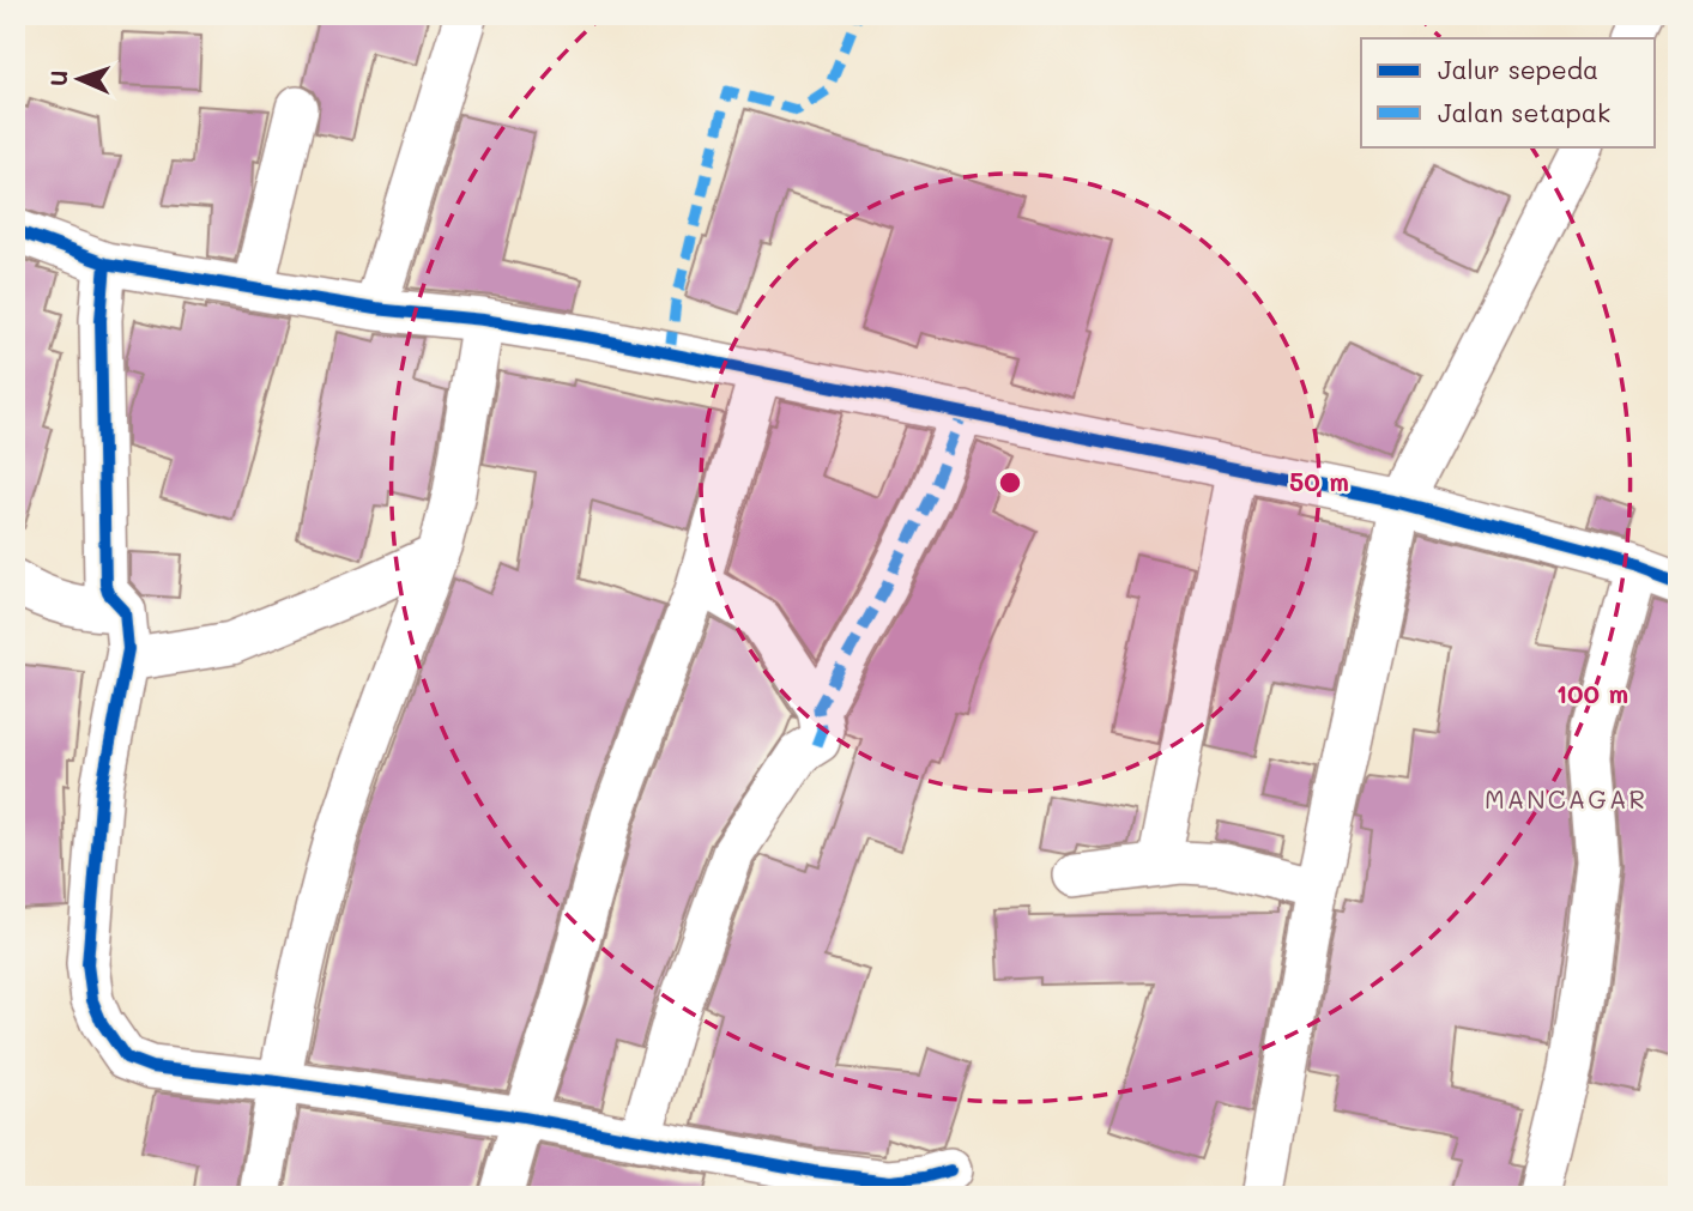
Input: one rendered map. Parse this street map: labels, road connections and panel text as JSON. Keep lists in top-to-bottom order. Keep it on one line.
{"districts":["MANCAGAR"],"legend":["Jalur sepeda","Jalan setapak"],"north":"left","rings":["50 m","100 m"]}
